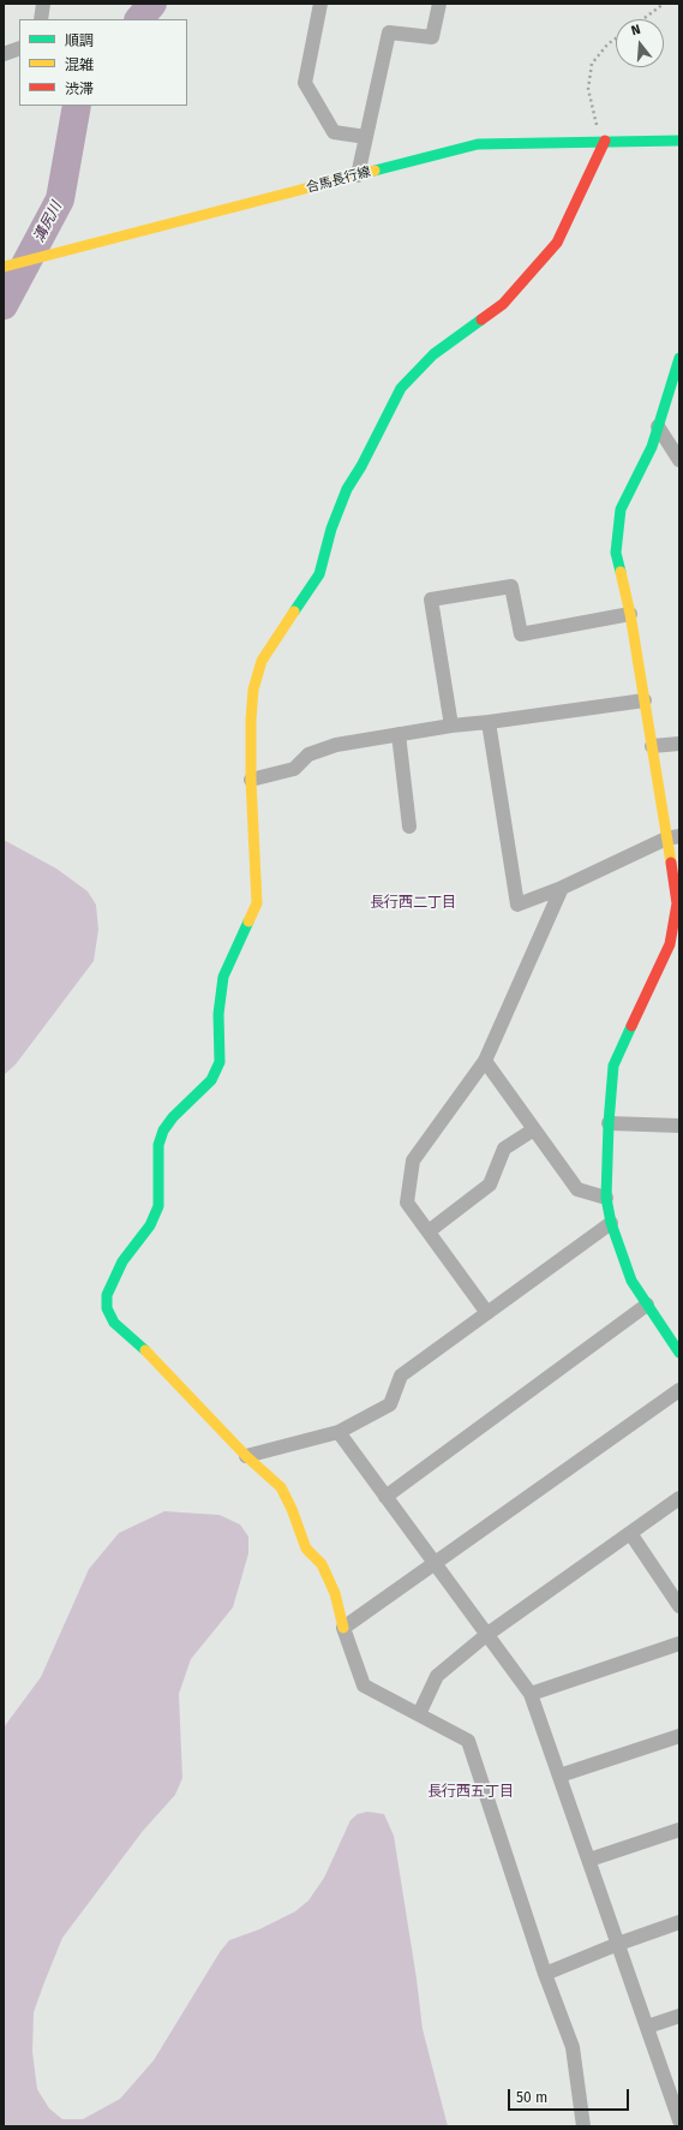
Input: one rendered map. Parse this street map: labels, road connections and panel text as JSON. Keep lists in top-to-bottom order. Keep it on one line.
{"streets":{"street":["合馬長行線"]},"districts":["長行西二丁目","長行西五丁目"],"water":["溝尻川"],"legend":["順調","混雑","渋滞"],"scale_bar":"50 m","north":"top"}
